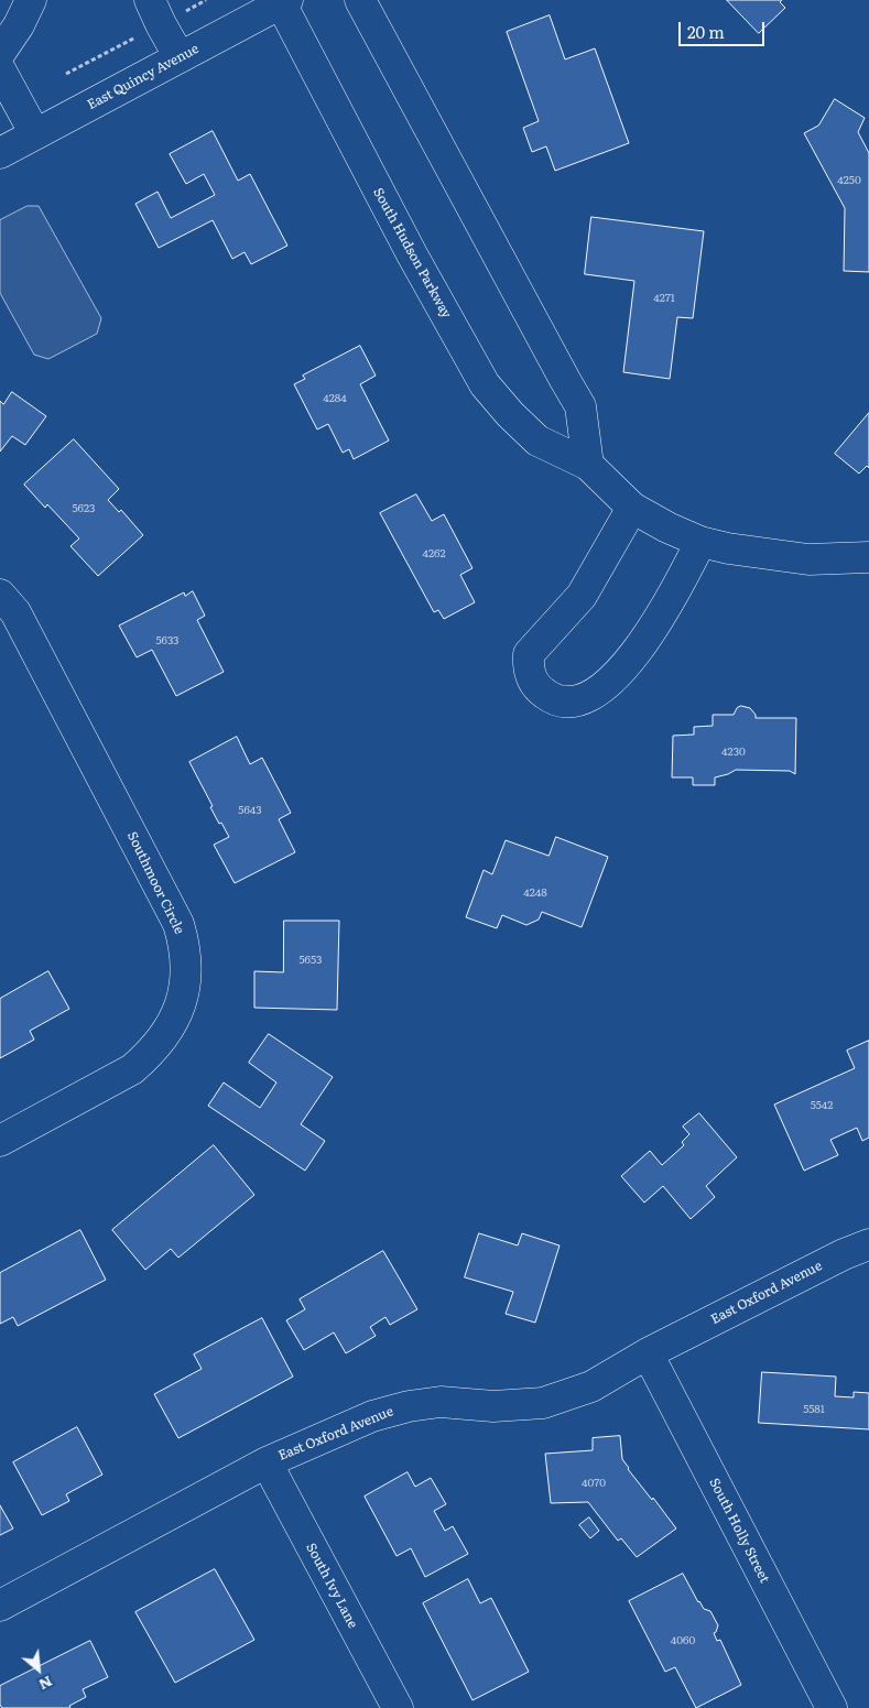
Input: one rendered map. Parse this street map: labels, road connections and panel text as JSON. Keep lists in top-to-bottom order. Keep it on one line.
{"streets":{"street":["East Quincy Avenue","South Hudson Parkway","Southmoor Circle","East Oxford Avenue","South Holly Street","South Ivy Lane"]},"crossings":[["East Quincy Avenue","South Hudson Parkway"],["East Oxford Avenue","South Holly Street"],["East Oxford Avenue","South Ivy Lane"]],"house_numbers":["4250","4271","4284","5623","4262","5633","4230","5643","4248","5653","5542","5581","4070","4060"],"scale_bar":"20 m","north":"bottom right"}
